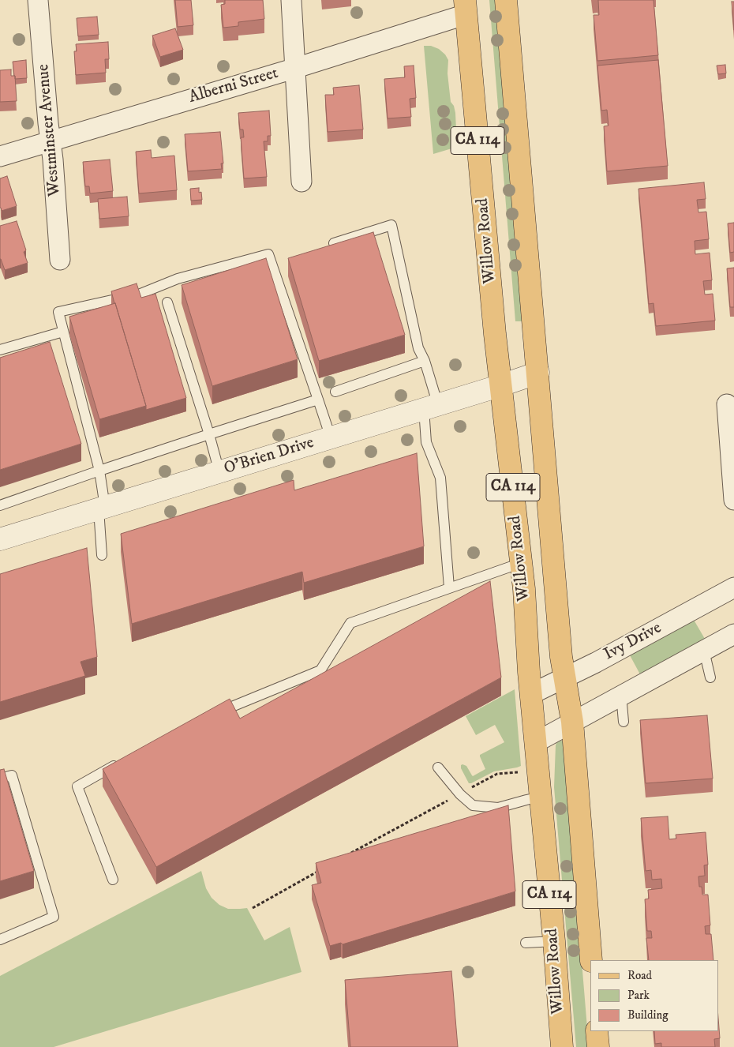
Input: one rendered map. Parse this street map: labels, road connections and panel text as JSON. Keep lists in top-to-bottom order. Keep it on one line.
{"streets":{"main road":["CA 114","Willow Road"],"street":["Alberni Street","Westminster Avenue","O'Brien Drive","Ivy Drive"]},"crossings":[["Alberni Street","Westminster Avenue"],["Alberni Street","Willow Road"],["Willow Road","O'Brien Drive"],["Willow Road","Ivy Drive"]],"legend":["Road","Park","Building"]}
